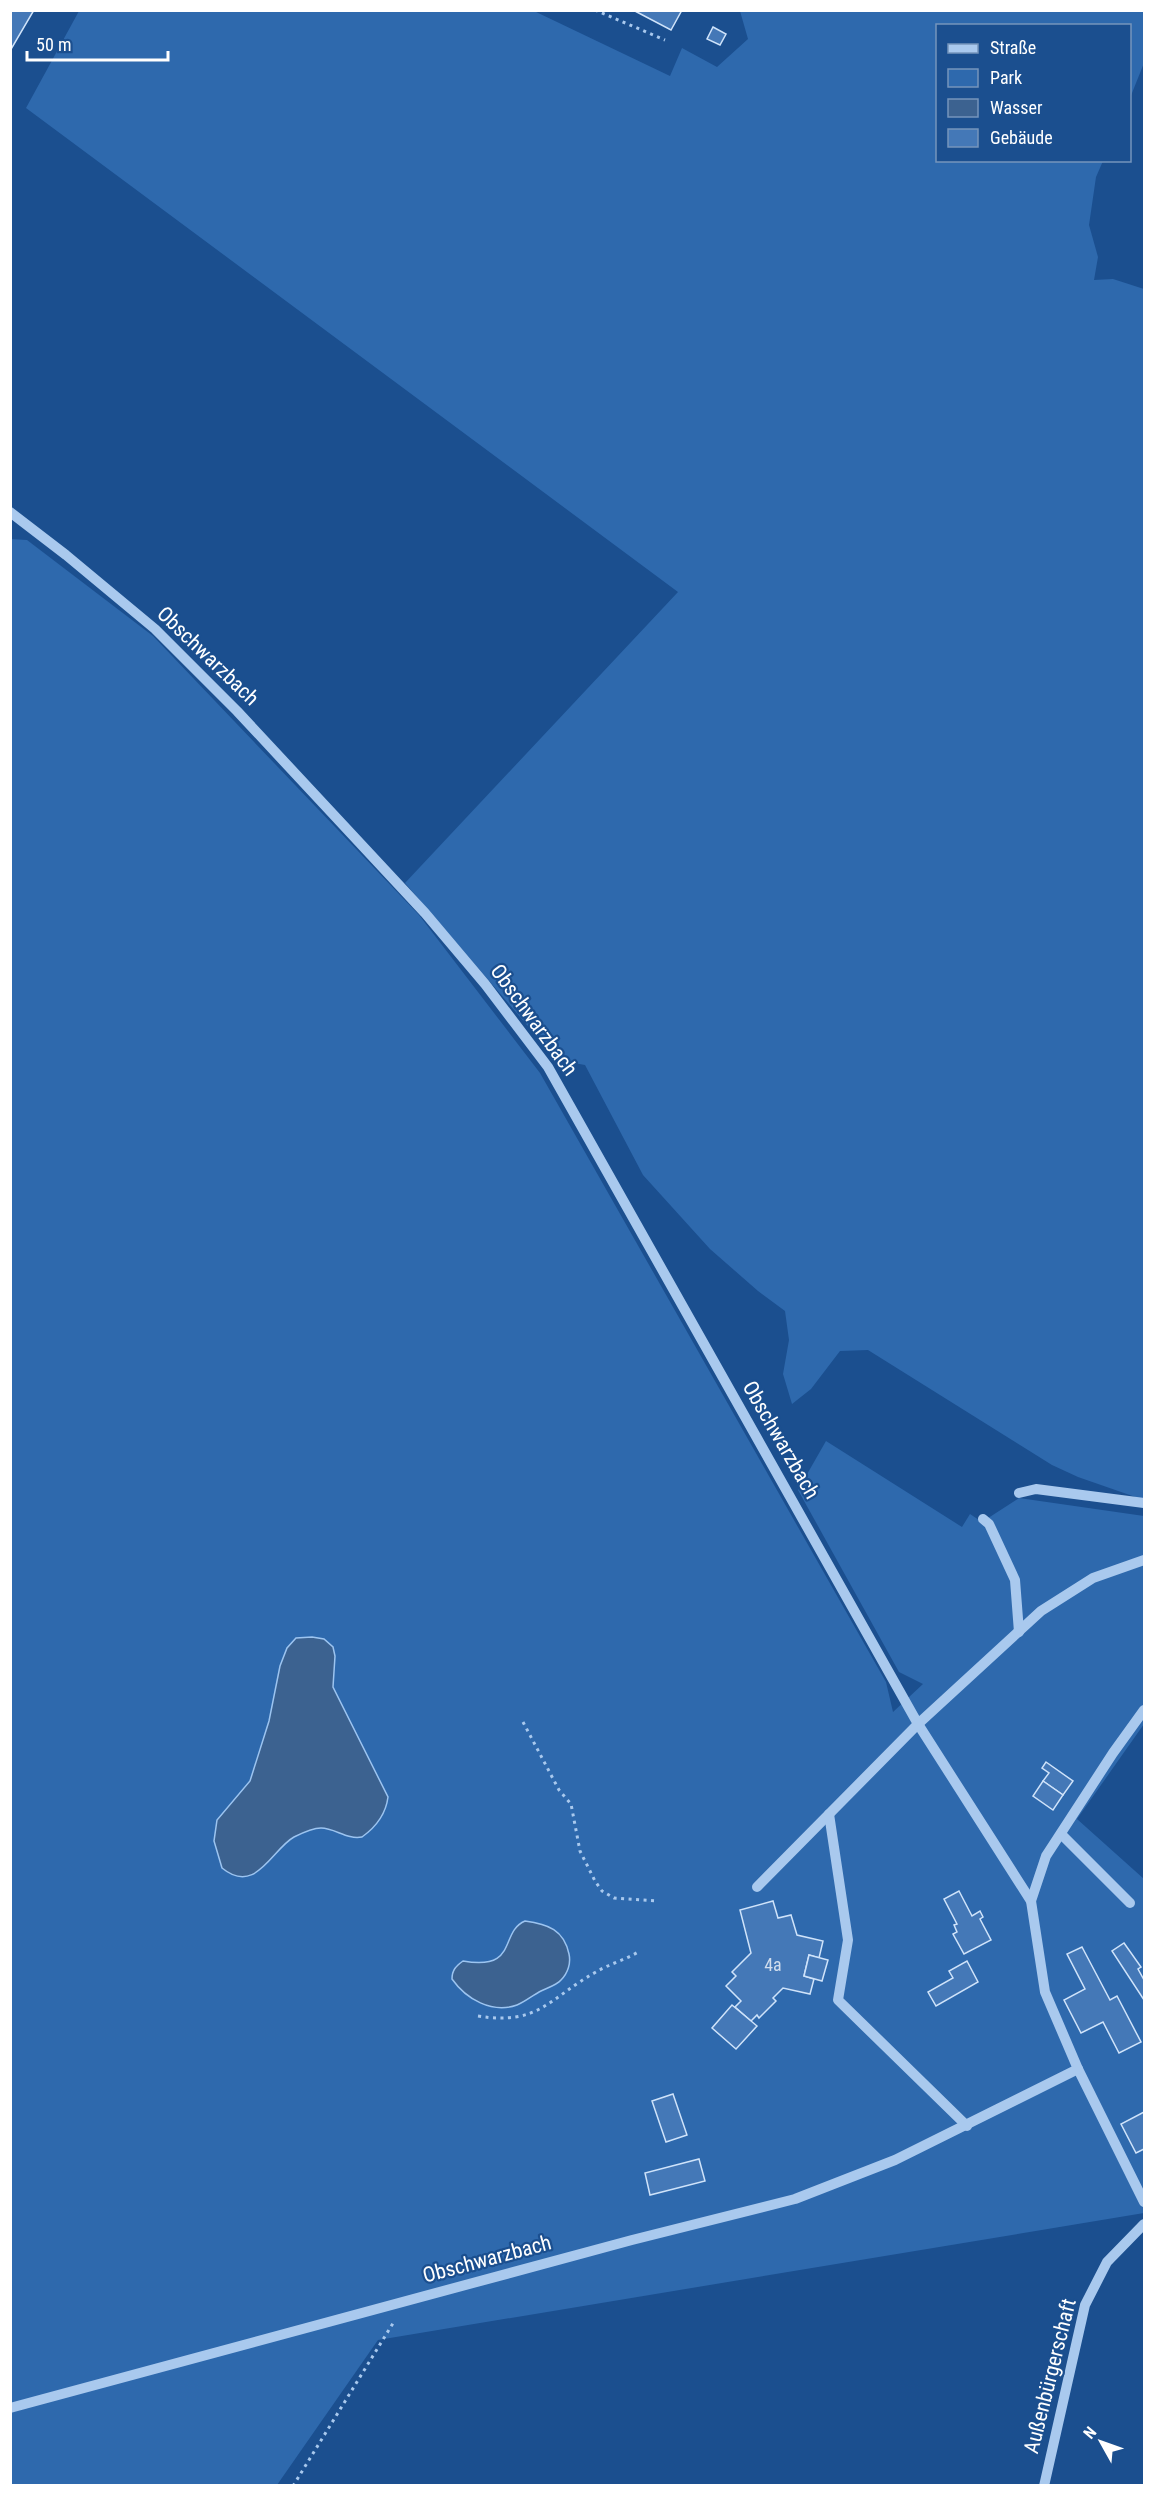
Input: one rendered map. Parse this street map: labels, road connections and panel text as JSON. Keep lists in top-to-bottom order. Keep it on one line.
{"streets":{"street":["Obschwarzbach","Außenbürgerschaft"]},"house_numbers":["4a"],"legend":["Straße","Park","Wasser","Gebäude"],"scale_bar":"50 m","north":"top left"}
